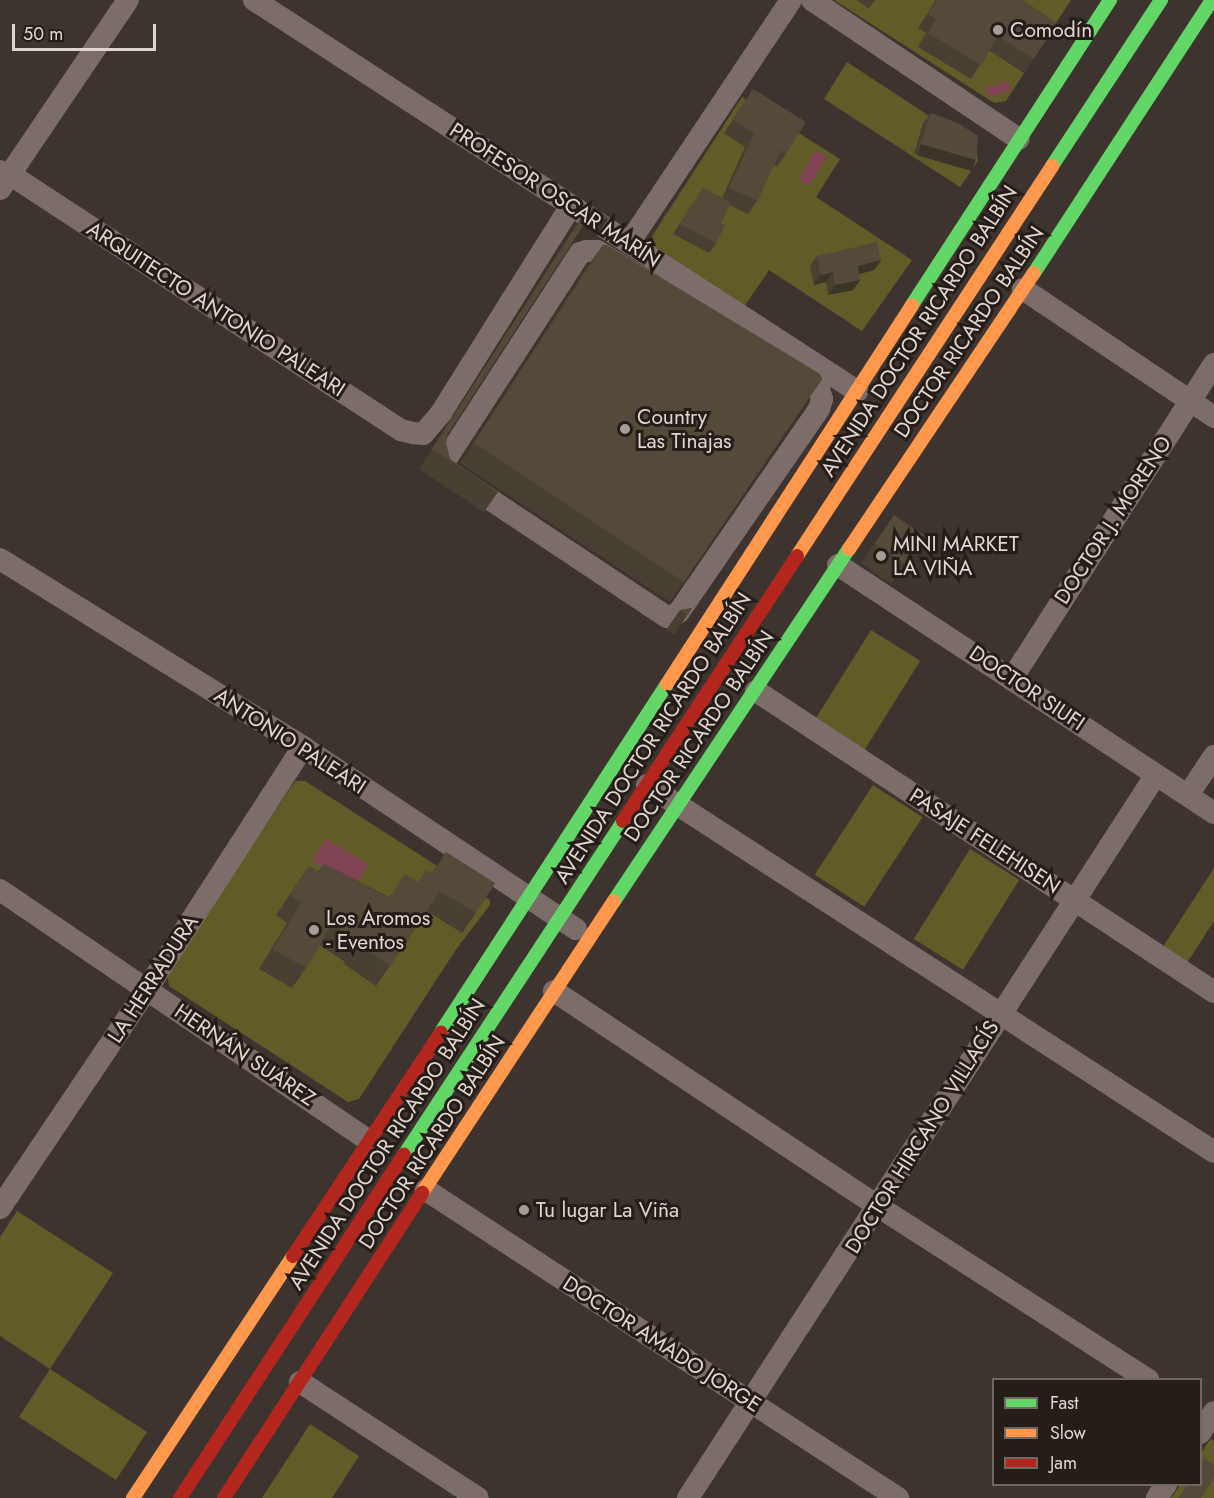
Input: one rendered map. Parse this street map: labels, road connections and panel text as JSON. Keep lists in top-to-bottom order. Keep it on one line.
{"streets":{"street":["PROFESOR OSCAR MARÍN","ARQUITECTO ANTONIO PALEARI","AVENIDA DOCTOR RICARDO BALBÍN","DOCTOR RICARDO BALBÍN","DOCTOR J. MORENO","DOCTOR SIUFI","ANTONIO PALEARI","PASAJE FELEHISEN","LA HERRADURA","HERNÁN SUÁREZ","DOCTOR HIRCANO VILLACÍS","DOCTOR AMADO JORGE"]},"crossings":[["PROFESOR OSCAR MARÍN","ARQUITECTO ANTONIO PALEARI"],["AVENIDA DOCTOR RICARDO BALBÍN","DOCTOR RICARDO BALBÍN"],["AVENIDA DOCTOR RICARDO BALBÍN","ANTONIO PALEARI"],["DOCTOR RICARDO BALBÍN","DOCTOR SIUFI"],["DOCTOR RICARDO BALBÍN","PASAJE FELEHISEN"],["DOCTOR RICARDO BALBÍN","DOCTOR AMADO JORGE"],["DOCTOR J. MORENO","DOCTOR SIUFI"],["DOCTOR SIUFI","DOCTOR HIRCANO VILLACÍS"],["ANTONIO PALEARI","LA HERRADURA"],["PASAJE FELEHISEN","DOCTOR HIRCANO VILLACÍS"],["LA HERRADURA","HERNÁN SUÁREZ"],["DOCTOR HIRCANO VILLACÍS","DOCTOR AMADO JORGE"]],"places":["Comodín","Country Las Tinajas","MINI MARKET LA VIÑA","Los Aromos - Eventos","Tu lugar La Viña"],"legend":["Fast","Slow","Jam"],"scale_bar":"50 m"}
